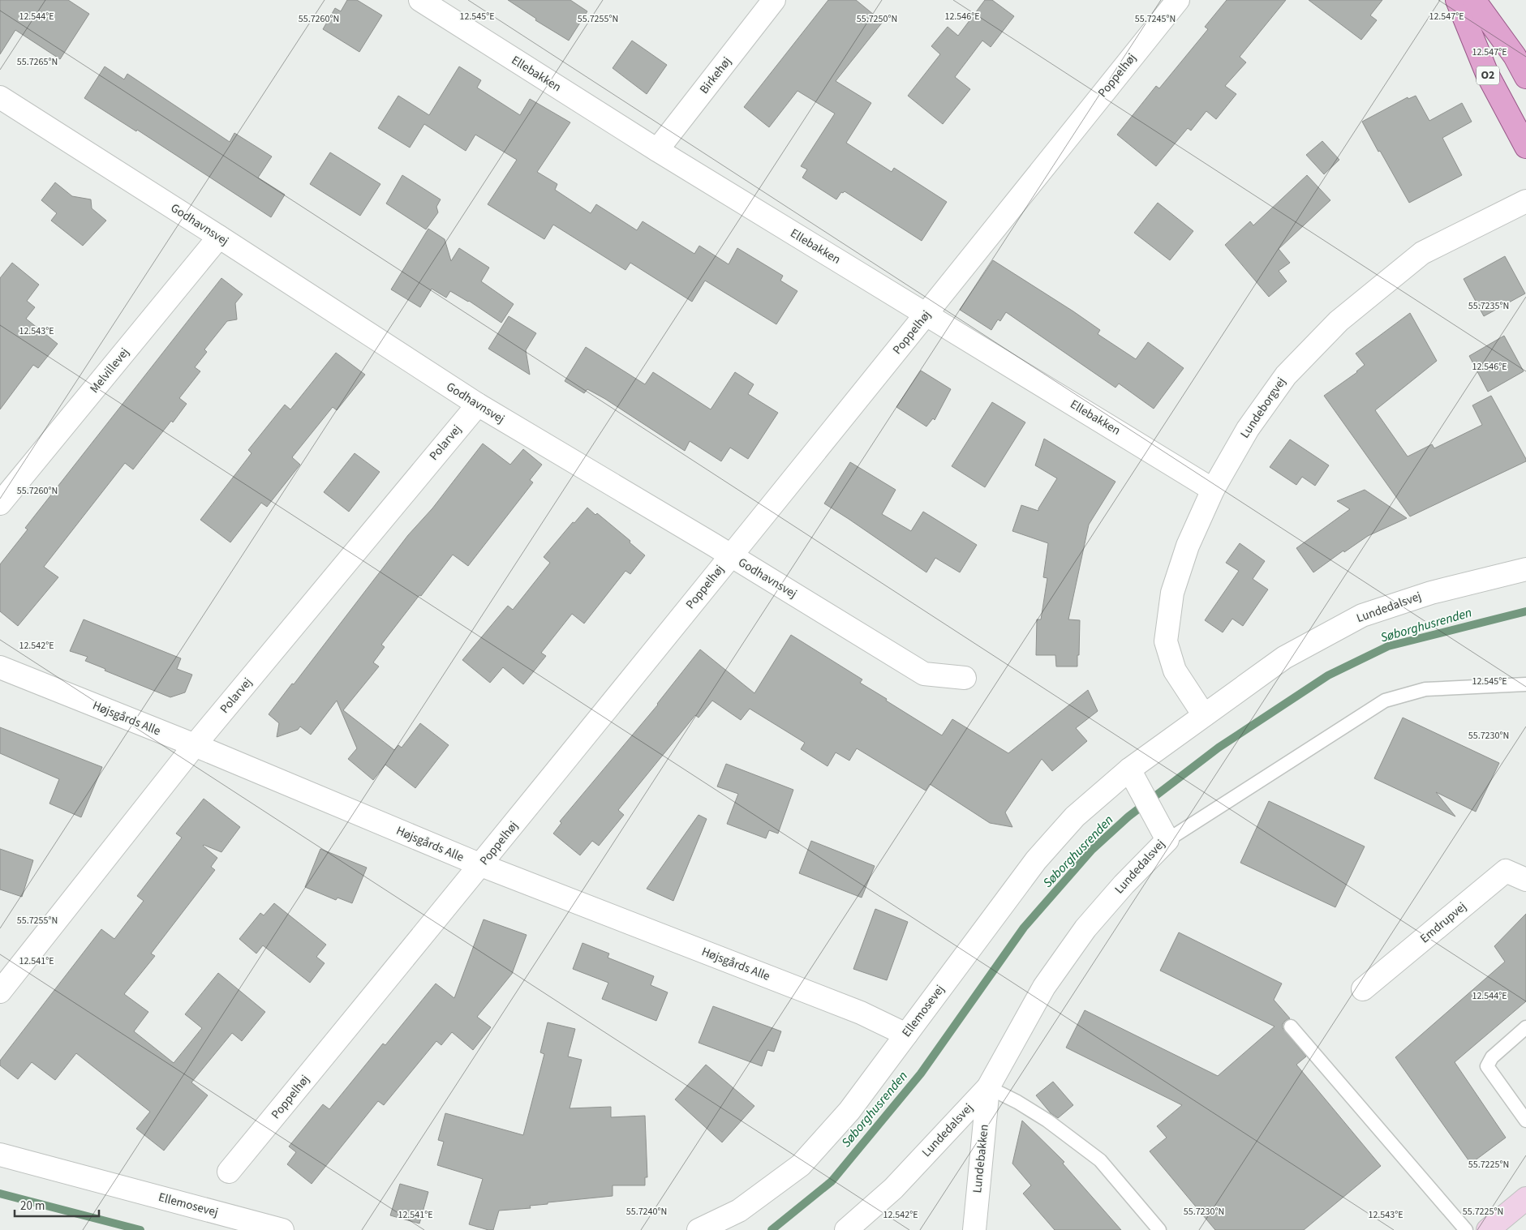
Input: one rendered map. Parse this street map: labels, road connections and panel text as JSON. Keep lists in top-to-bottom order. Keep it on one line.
{"streets":{"main road":["O2"],"street":["Ellebakken","Birkehøj","Poppelhøj","Godhavnsvej","Melvillevej","Lundeborgvej","Polarvej","Lundedalsvej","Højsgårds Alle","Emdrupvej","Ellemosevej","Lundebakken"]},"crossings":[["Ellebakken","Birkehøj"],["Ellebakken","Poppelhøj"],["Ellebakken","Lundeborgvej"],["Poppelhøj","Godhavnsvej"],["Poppelhøj","Højsgårds Alle"],["Godhavnsvej","Melvillevej"],["Godhavnsvej","Polarvej"],["Lundeborgvej","Lundedalsvej"],["Polarvej","Højsgårds Alle"],["Lundedalsvej","Ellemosevej"],["Lundedalsvej","Lundebakken"],["Højsgårds Alle","Ellemosevej"]],"water":["Søborghusrenden"],"scale_bar":"20 m","coordinates":["12.547°E","12.545°E","12.546°E","12.544°E","55.7260°N","55.7255°N","55.7250°N","55.7245°N","55.7265°N","55.7235°N","12.543°E","12.542°E","55.7230°N","12.541°E","55.7225°N","55.7240°N"]}
